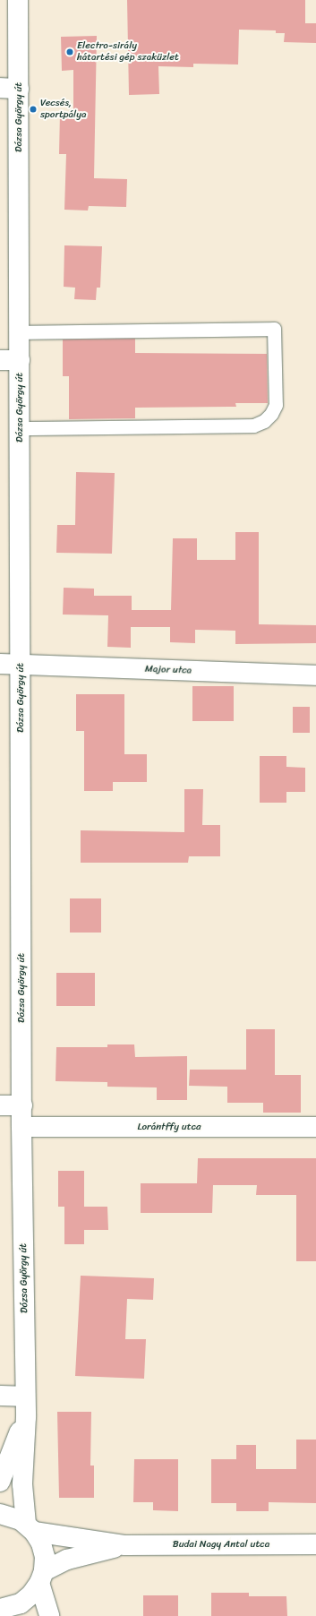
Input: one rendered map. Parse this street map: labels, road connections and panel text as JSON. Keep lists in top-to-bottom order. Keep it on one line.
{"streets":{"main road":["Dózsa György út","Major utca","Lorántffy utca","Budai Nagy Antal utca"]},"crossings":[["Dózsa György út","Major utca"],["Dózsa György út","Lorántffy utca"],["Dózsa György út","Budai Nagy Antal utca"]],"places":["Electro-sirály hátartési gép szaküzlet","Vecsés, sportpálya"]}
